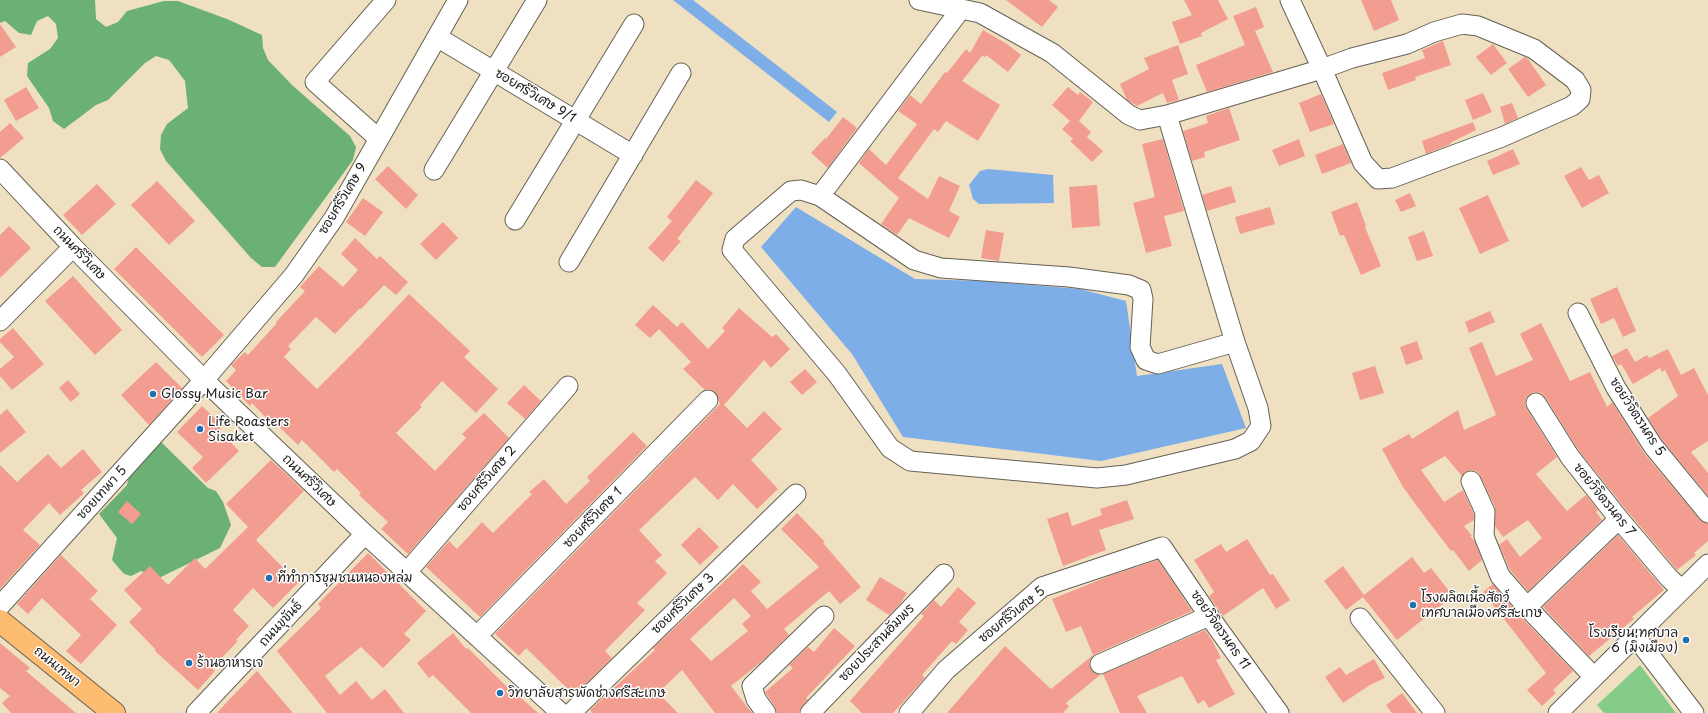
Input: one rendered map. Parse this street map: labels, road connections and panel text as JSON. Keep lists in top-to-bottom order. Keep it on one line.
{"streets":{"main road":["ถนนเทพา"],"street":["ซอยศรีวิเศษ 9/1","ซอยศรีวิเศษ 9","ถนนศรีวิเศษ","ซอยวิจิตรนคร 5","ซอยศรีวิเศษ 2","ซอยเทพา 5","ซอยวิจิตรนคร 7","ซอยศรีวิเศษ 1","ซอยศรีวิเศษ 3","ซอยศรีวิเศษ 5","ถนนขุขันธ์","ซอยวิจิตรนคร 11","ซอยประสานอัมพร"]},"crossings":[["ซอยศรีวิเศษ 9/1","ซอยศรีวิเศษ 9"],["ซอยศรีวิเศษ 9","ถนนศรีวิเศษ"],["ซอยศรีวิเศษ 9","ซอยเทพา 5"],["ถนนศรีวิเศษ","ซอยศรีวิเศษ 2"],["ถนนศรีวิเศษ","ซอยเทพา 5"],["ถนนศรีวิเศษ","ซอยศรีวิเศษ 1"],["ถนนศรีวิเศษ","ถนนขุขันธ์"],["ซอยศรีวิเศษ 5","ซอยวิจิตรนคร 11"]],"places":["Glossy Music Bar","Life Roasters Sisaket","ที่ทำการชุมชนหนองหล่ม","โรงผลิตเนื้อสัตว์ เทศบาลเมืองศรีสะเกษ","โรงเรียนเทศบาล 6 (มิ่งเมือง)","ร้านอาหารเจ","วิทยาลัยสารพัดช่างศรีสะเกษ"]}
